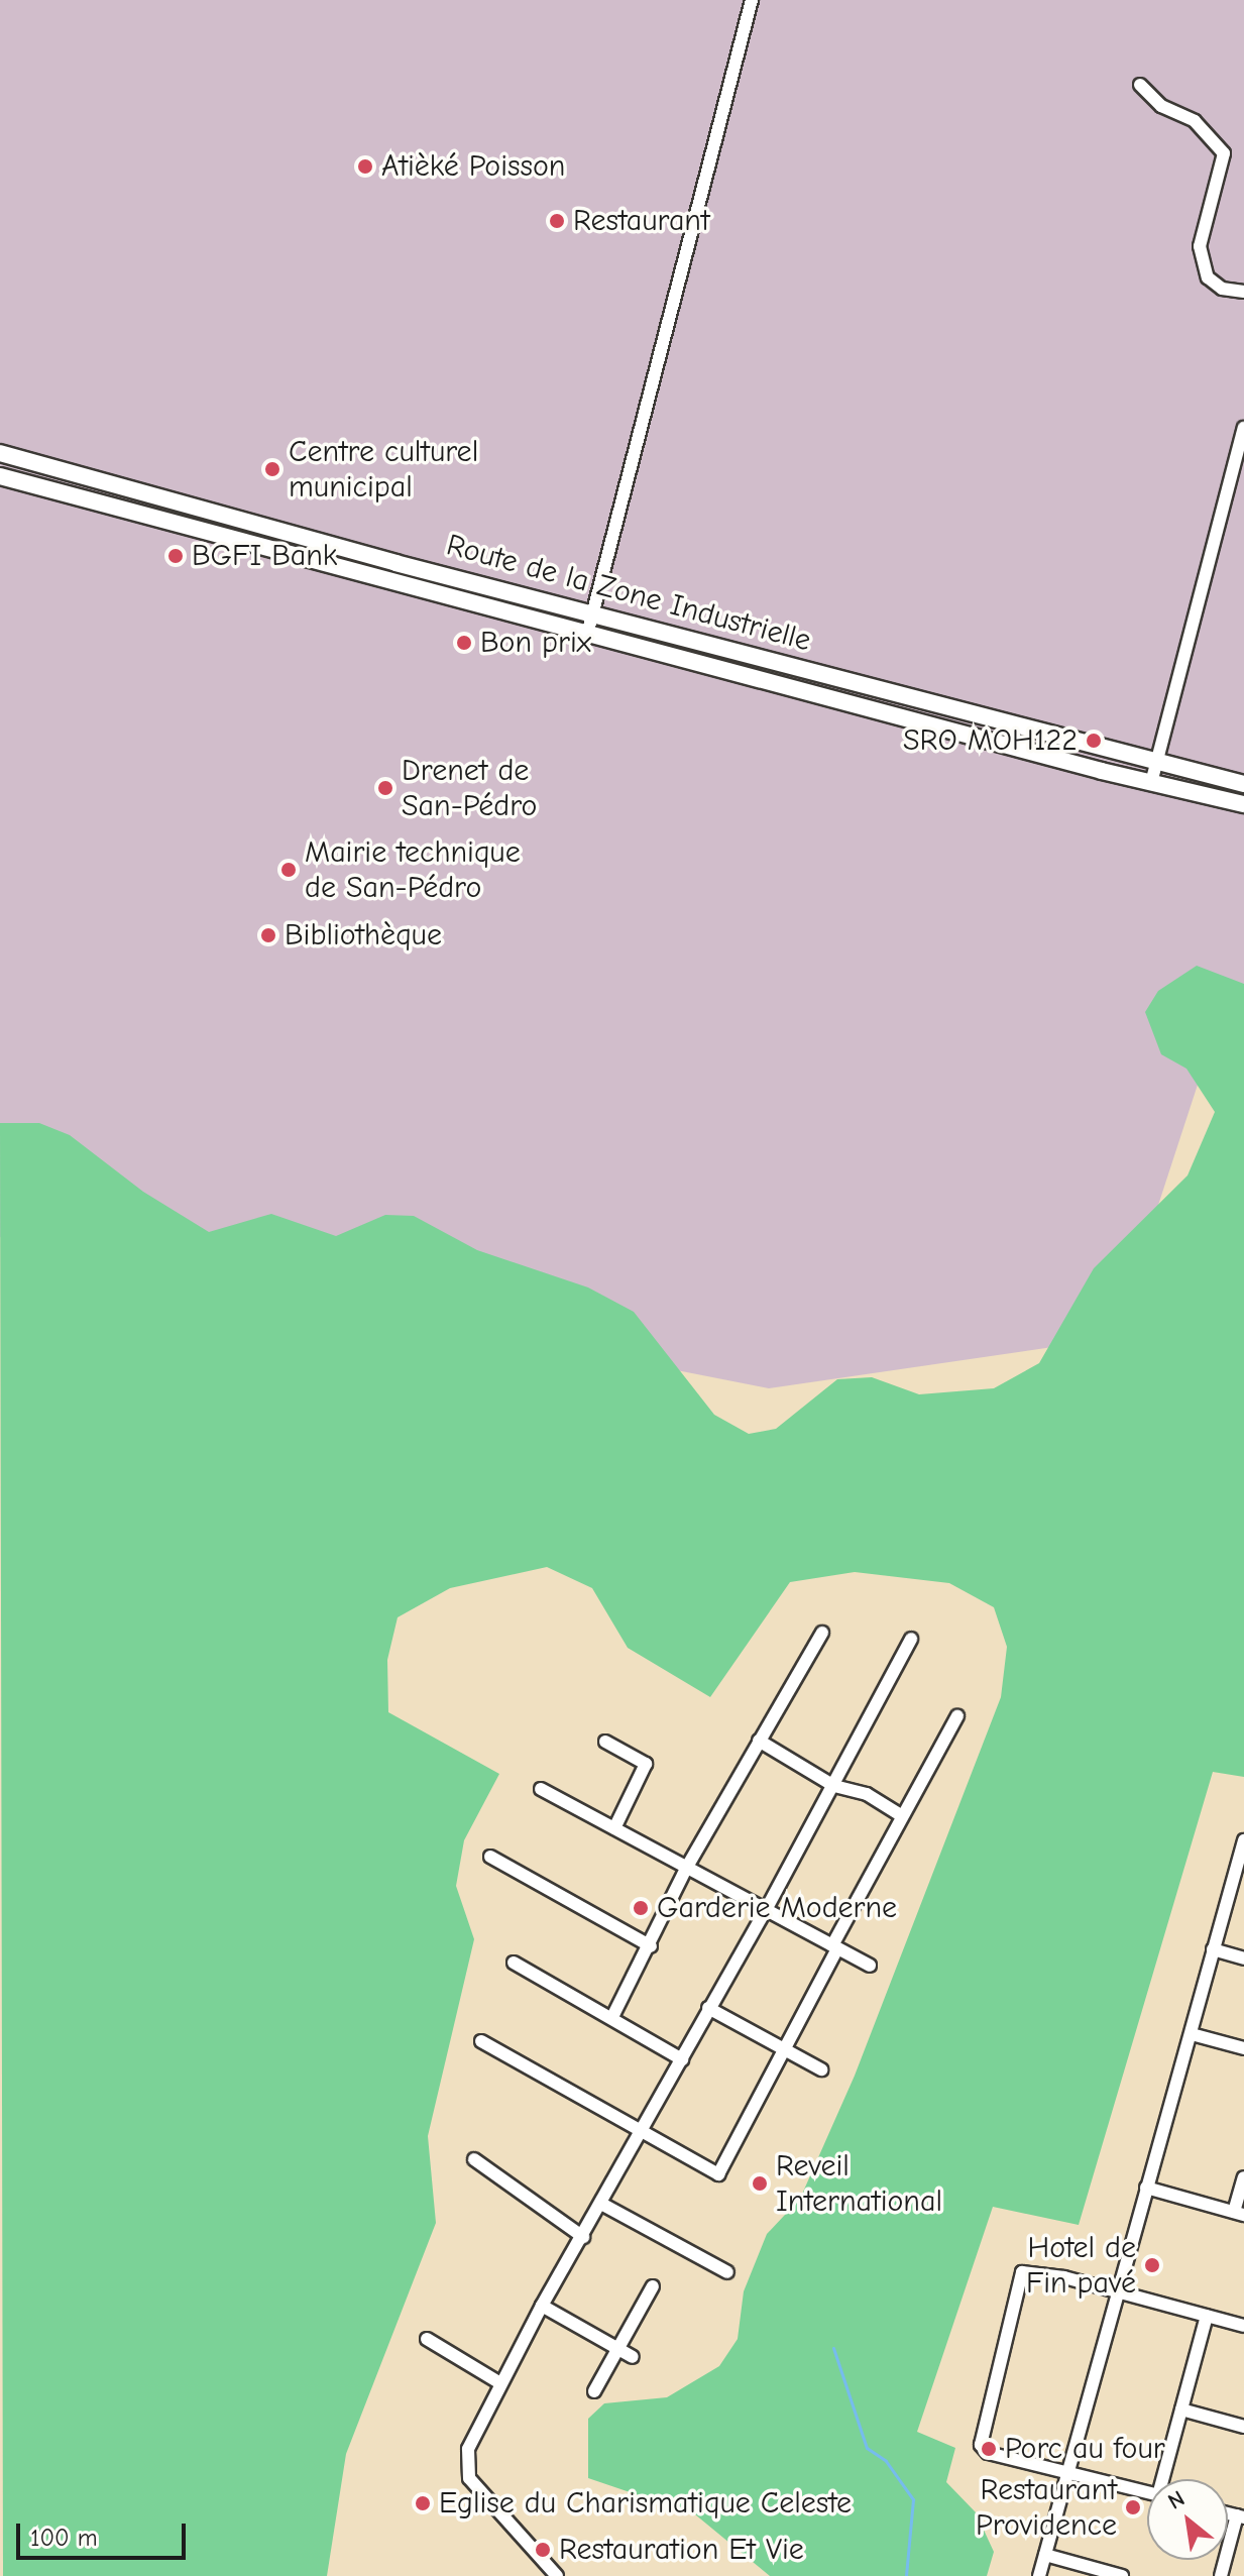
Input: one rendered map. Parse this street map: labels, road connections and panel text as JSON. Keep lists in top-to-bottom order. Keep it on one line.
{"streets":{"main road":["Route de la Zone Industrielle"]},"places":["Atièké Poisson","Restaurant","Centre culturel municipal","BGFI Bank","Bon prix","SRO MOH122","Drenet de San-Pédro","Mairie technique de San-Pédro","Bibliothèque","Garderie Moderne","Reveil International","Hotel de Fin pavé","Porc au four","Eglise du Charismatique Celeste","Restaurant Providence","Restauration Et Vie"],"scale_bar":"100 m","north":"top left"}
